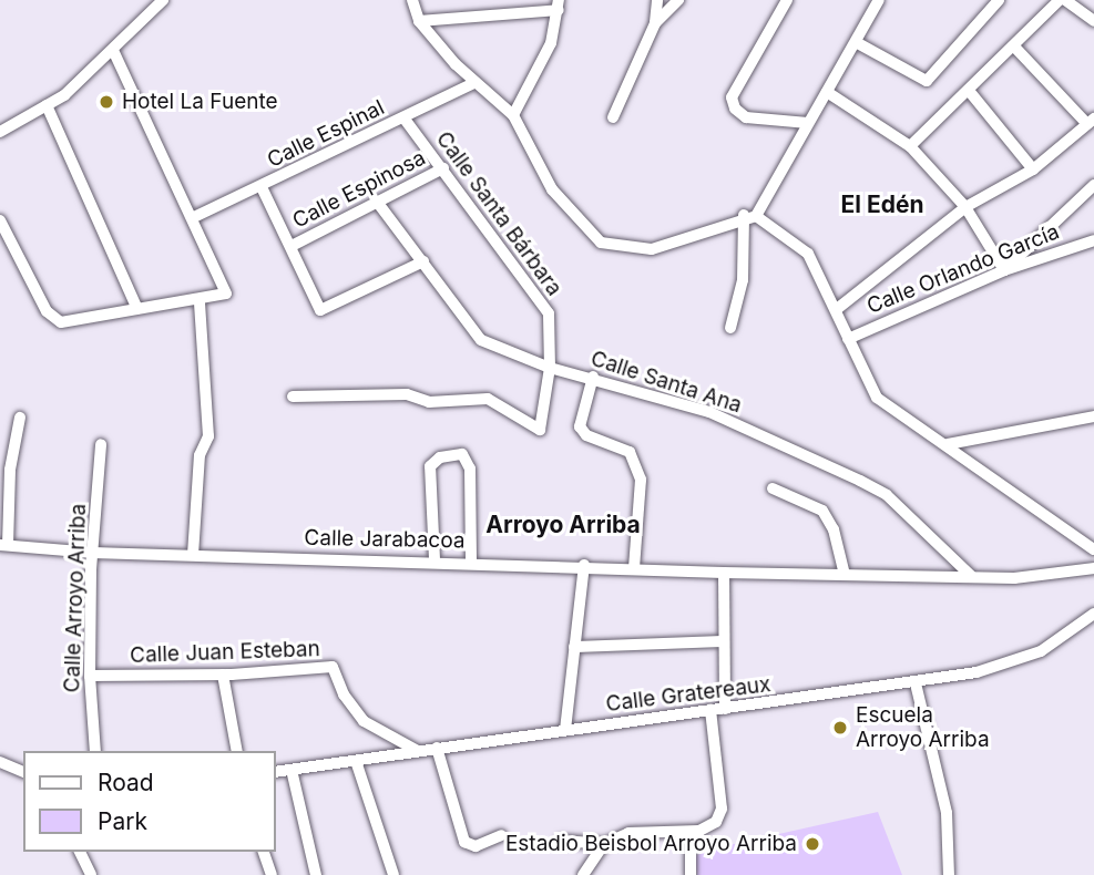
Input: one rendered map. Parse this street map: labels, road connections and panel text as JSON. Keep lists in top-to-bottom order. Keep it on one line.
{"streets":{"street":["Calle Espinal","Calle Espinosa","Calle Santa Bárbara","Calle Orlando García","Calle Santa Ana","Calle Jarabacoa","Calle Arroyo Arriba","Calle Juan Esteban","Calle Gratereaux"]},"crossings":[["Calle Espinal","Calle Santa Bárbara"],["Calle Espinosa","Calle Santa Bárbara"],["Calle Espinosa","Calle Santa Ana"],["Calle Santa Bárbara","Calle Santa Ana"],["Calle Santa Ana","Calle Jarabacoa"],["Calle Jarabacoa","Calle Arroyo Arriba"],["Calle Arroyo Arriba","Calle Juan Esteban"],["Calle Juan Esteban","Calle Gratereaux"]],"districts":["El Edén","Arroyo Arriba"],"places":["Hotel La Fuente","Escuela Arroyo Arriba","Estadio Beisbol Arroyo Arriba"],"legend":["Road","Park"]}
